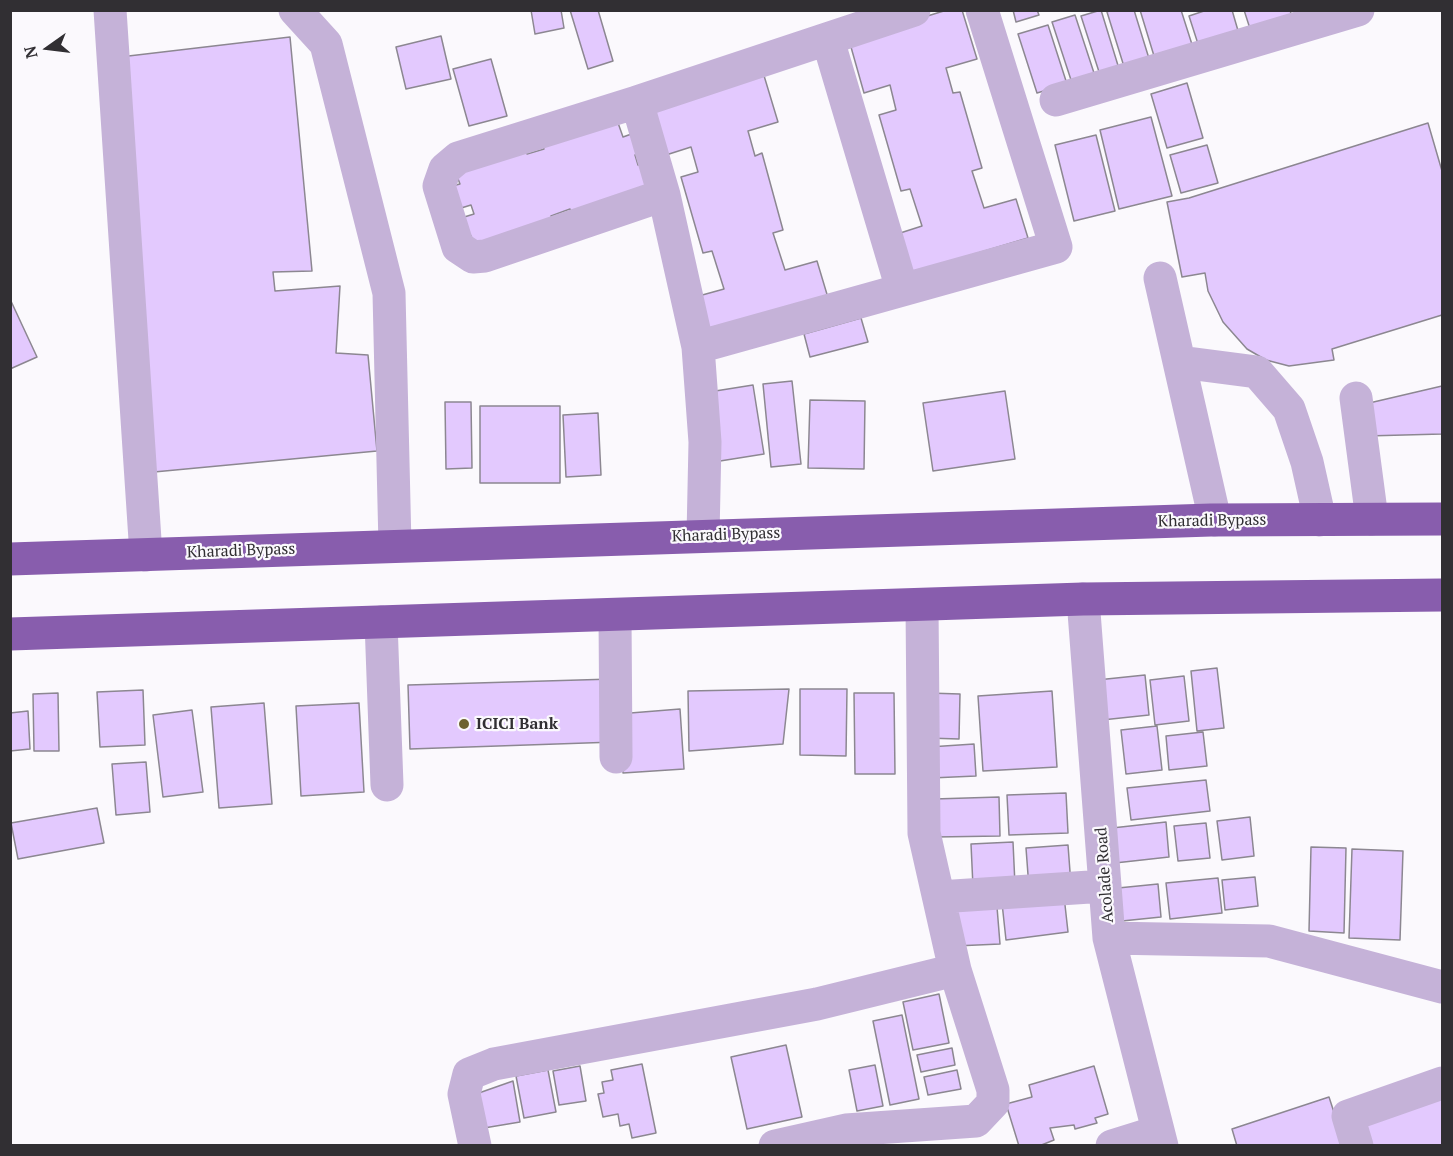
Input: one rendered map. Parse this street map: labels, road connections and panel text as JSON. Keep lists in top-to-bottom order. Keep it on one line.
{"streets":{"highway":["Kharadi Bypass"],"street":["Acolade Road"]},"places":["ICICI Bank"],"north":"left"}
